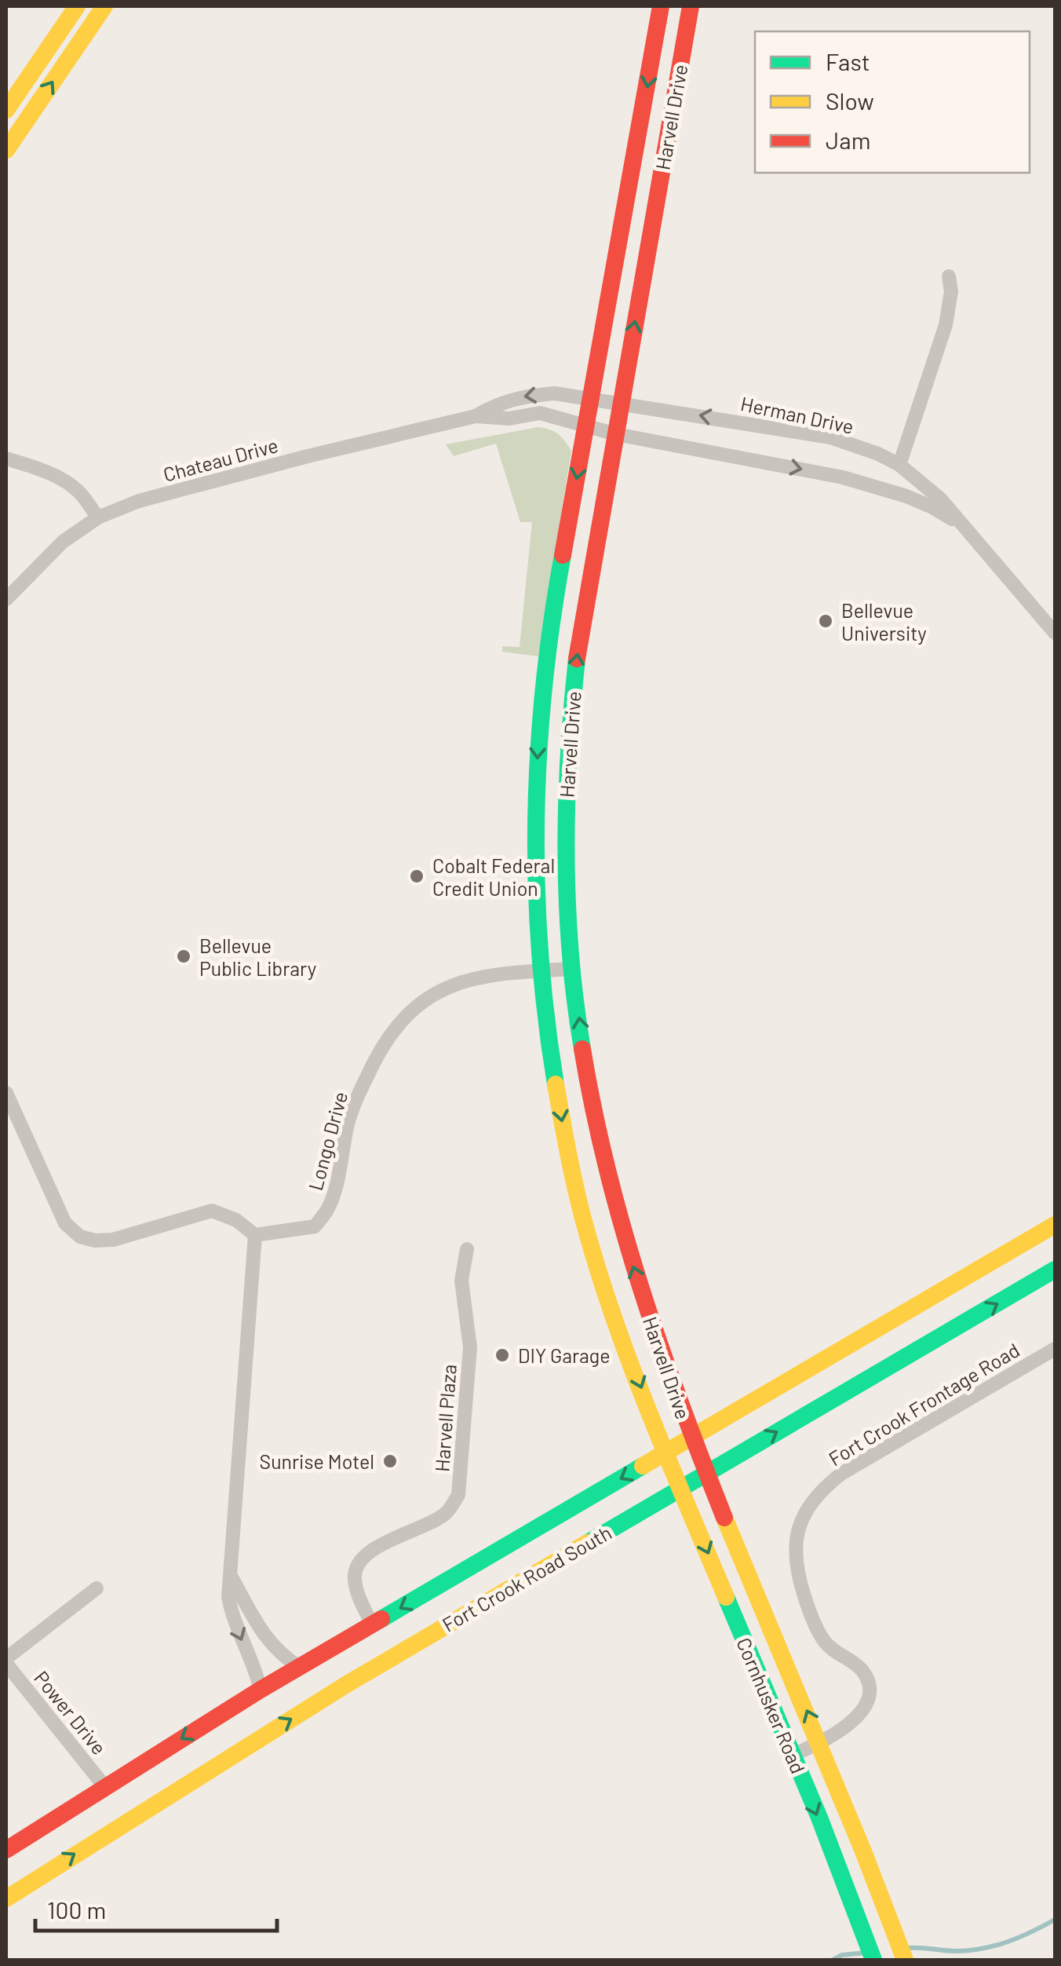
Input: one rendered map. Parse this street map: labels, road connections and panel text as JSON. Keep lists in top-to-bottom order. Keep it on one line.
{"streets":{"main road":["Harvell Drive","Fort Crook Road South","Cornhusker Road"],"street":["Herman Drive","Chateau Drive","Longo Drive","Fort Crook Frontage Road","Harvell Plaza","Power Drive"]},"crossings":[["Harvell Drive","Herman Drive"],["Harvell Drive","Chateau Drive"],["Harvell Drive","Longo Drive"],["Harvell Drive","Fort Crook Road South"],["Harvell Drive","Cornhusker Road"],["Herman Drive","Chateau Drive"],["Fort Crook Frontage Road","Cornhusker Road"],["Harvell Plaza","Fort Crook Road South"],["Fort Crook Road South","Cornhusker Road"],["Fort Crook Road South","Power Drive"]],"places":["Bellevue University","Cobalt Federal Credit Union","Bellevue Public Library","DIY Garage","Sunrise Motel"],"legend":["Fast","Slow","Jam"],"scale_bar":"100 m"}
